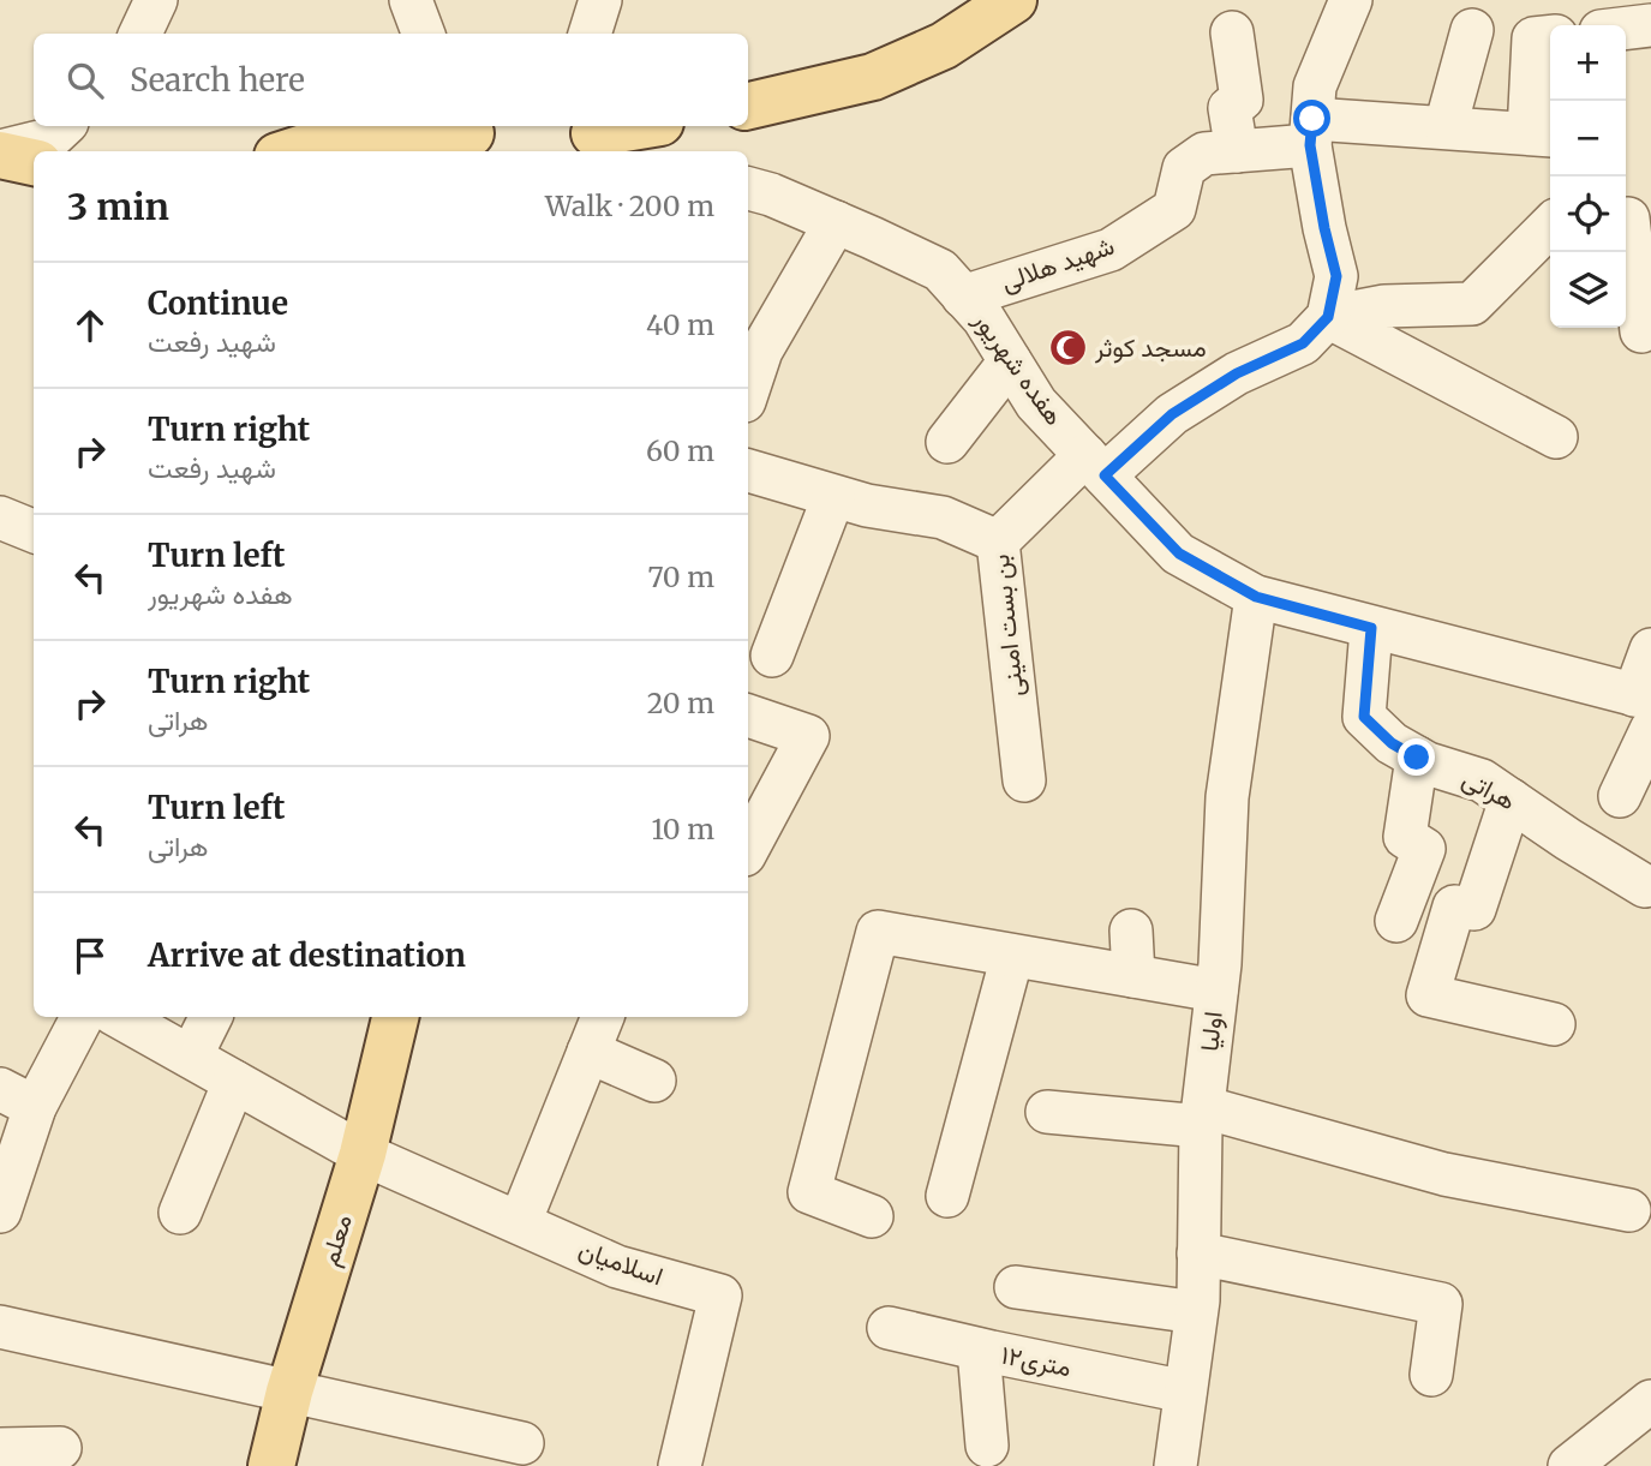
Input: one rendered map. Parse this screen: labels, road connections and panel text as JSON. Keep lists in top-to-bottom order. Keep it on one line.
{"streets":{"main road":["معلم"],"street":["شهید هلالی","هفده شهریور","بن بست امینی","هراتی","اولیا","اسلامیان","۱۲متری"]},"crossings":[["شهید هلالی","هفده شهریور"],["هفده شهریور","بن بست امینی"],["هفده شهریور","هراتی"],["هفده شهریور","اولیا"],["اولیا","۱۲متری"],["معلم","اسلامیان"]],"places":{"mosque":["مسجد کوثر"]},"page":{"map_buttons":["+","−"],"search":"Search here","heading":["3 min","Walk · 200 m"],"list":[["Continue","شهید رفعت","40 m"],["Turn right","شهید رفعت","60 m"],["Turn left","هفده شهریور","70 m"],["Turn right","هراتی","20 m"],["Turn left","هراتی","10 m"],"Arrive at destination"]}}
